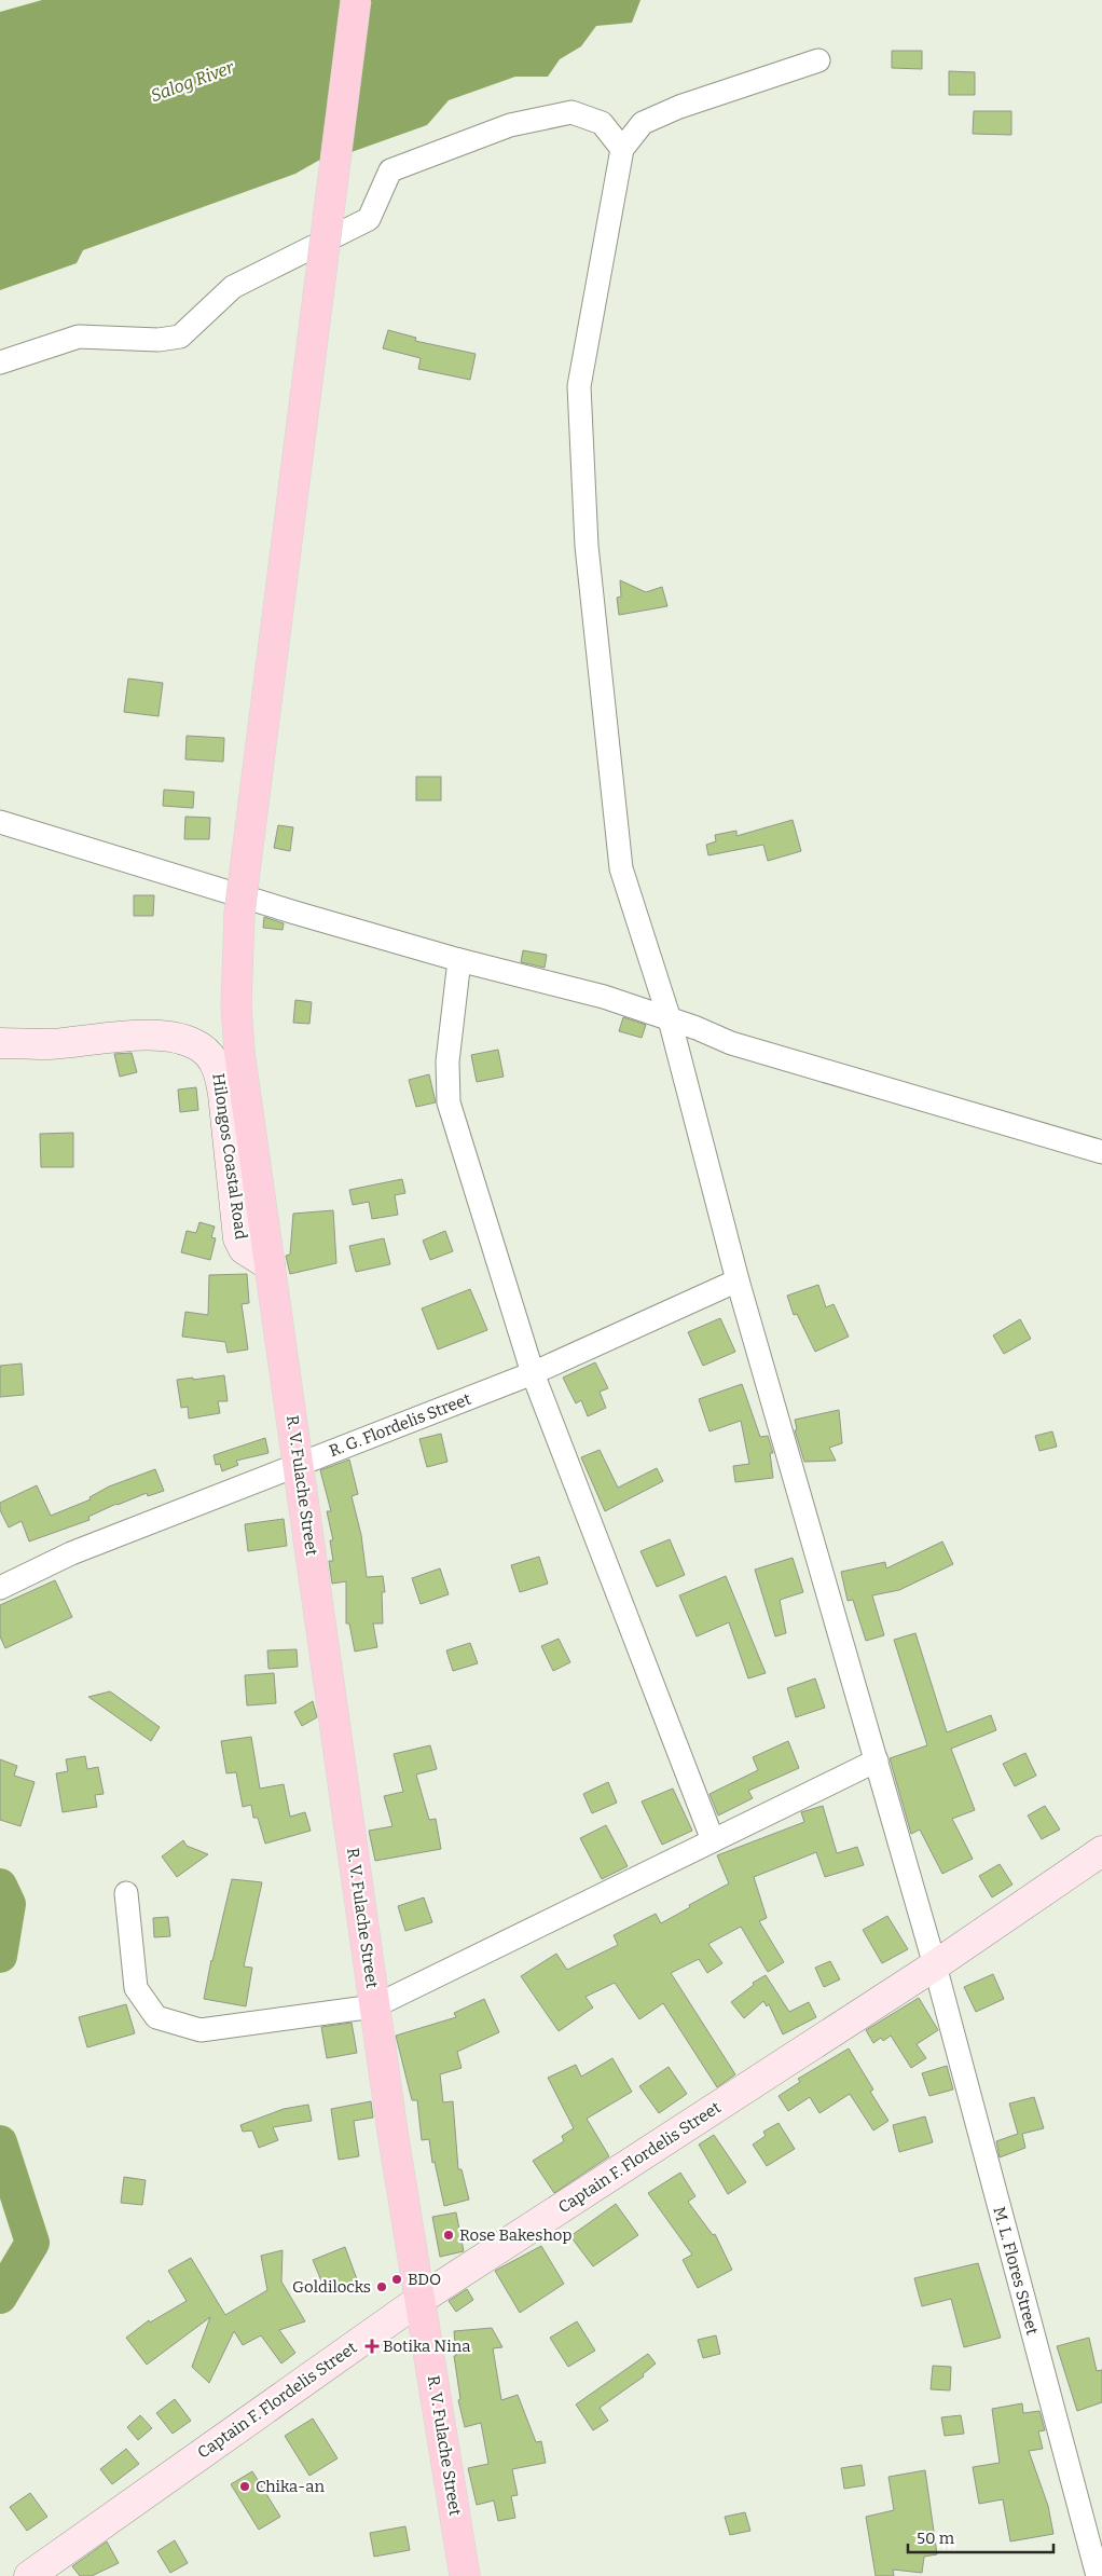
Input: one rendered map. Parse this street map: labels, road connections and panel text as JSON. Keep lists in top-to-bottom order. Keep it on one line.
{"streets":{"main road":["R. V. Fulache Street"],"street":["Hilongos Coastal Road","R. G. Flordelis Street","Captain F. Flordelis Street","M. L. Flores Street"]},"crossings":[["Hilongos Coastal Road","R. V. Fulache Street"],["R. G. Flordelis Street","R. V. Fulache Street"],["R. G. Flordelis Street","M. L. Flores Street"],["R. V. Fulache Street","Captain F. Flordelis Street"],["Captain F. Flordelis Street","M. L. Flores Street"]],"water":["Salog River"],"places":{"other":["Rose Bakeshop","BDO","Goldilocks","Chika-an"],"health":["Botika Nina"]},"scale_bar":"50 m"}
